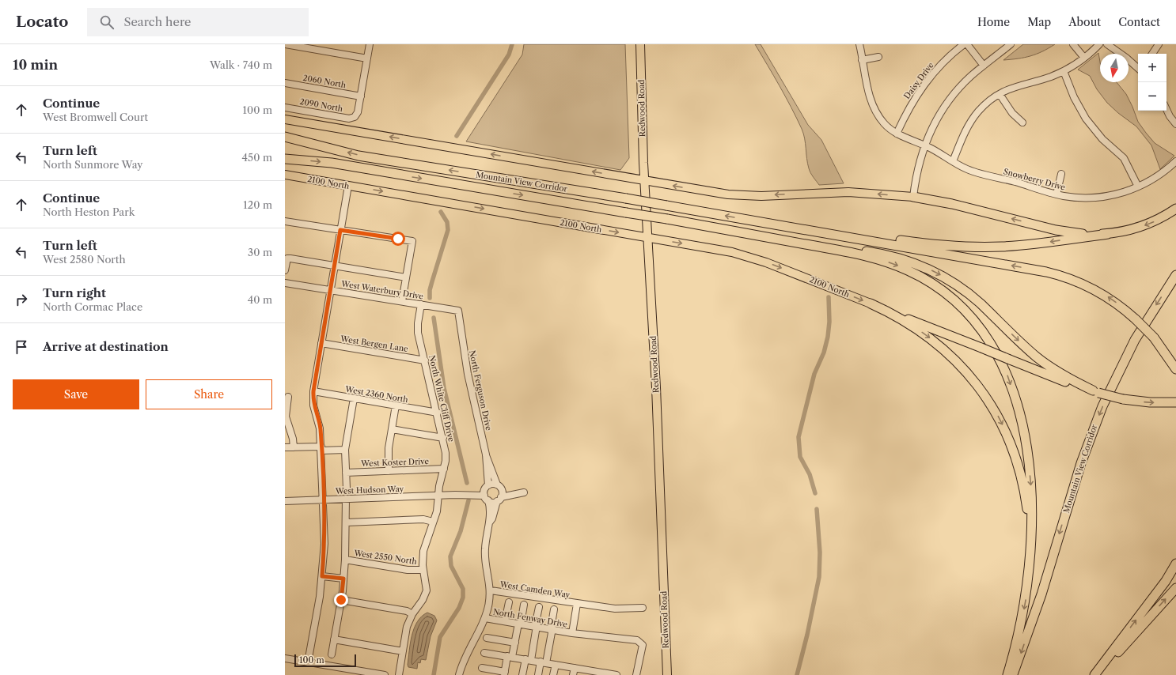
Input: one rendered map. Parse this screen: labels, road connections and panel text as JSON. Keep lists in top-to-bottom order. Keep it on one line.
{"streets":{"highway":["Mountain View Corridor"],"main road":["Redwood Road","2100 North"],"street":["Daisy Drive","2060 North","2090 North","Snowberry Drive","West Waterbury Drive","West Bergen Lane","North Ferguson Drive","West 2360 North","North White Cliff Drive","West Koster Drive","West Hudson Way","West 2550 North","West Camden Way","North Fenway Drive"]},"crossings":[["Daisy Drive","Snowberry Drive"],["2060 North","2090 North"],["Redwood Road","2100 North"],["West Waterbury Drive","North Ferguson Drive"],["West Waterbury Drive","North White Cliff Drive"],["West Bergen Lane","North White Cliff Drive"],["North Ferguson Drive","West Hudson Way"],["West 2360 North","North White Cliff Drive"],["North White Cliff Drive","West Koster Drive"],["North White Cliff Drive","West Hudson Way"],["North White Cliff Drive","West 2550 North"]],"scale_bar":"100 m","north":"bottom","page":{"header":"Locato","search":"Search here","nav":["Home","Map","About","Contact"],"heading":["10 min","Walk · 740 m"],"map_buttons":["+","−"],"list":[["Continue","West Bromwell Court","100 m"],["Turn left","North Sunmore Way","450 m"],["Continue","North Heston Park","120 m"],["Turn left","West 2580 North","30 m"],["Turn right","North Cormac Place","40 m"],"Arrive at destination"],"buttons":["Save","Share"],"scale":"100 m"}}
